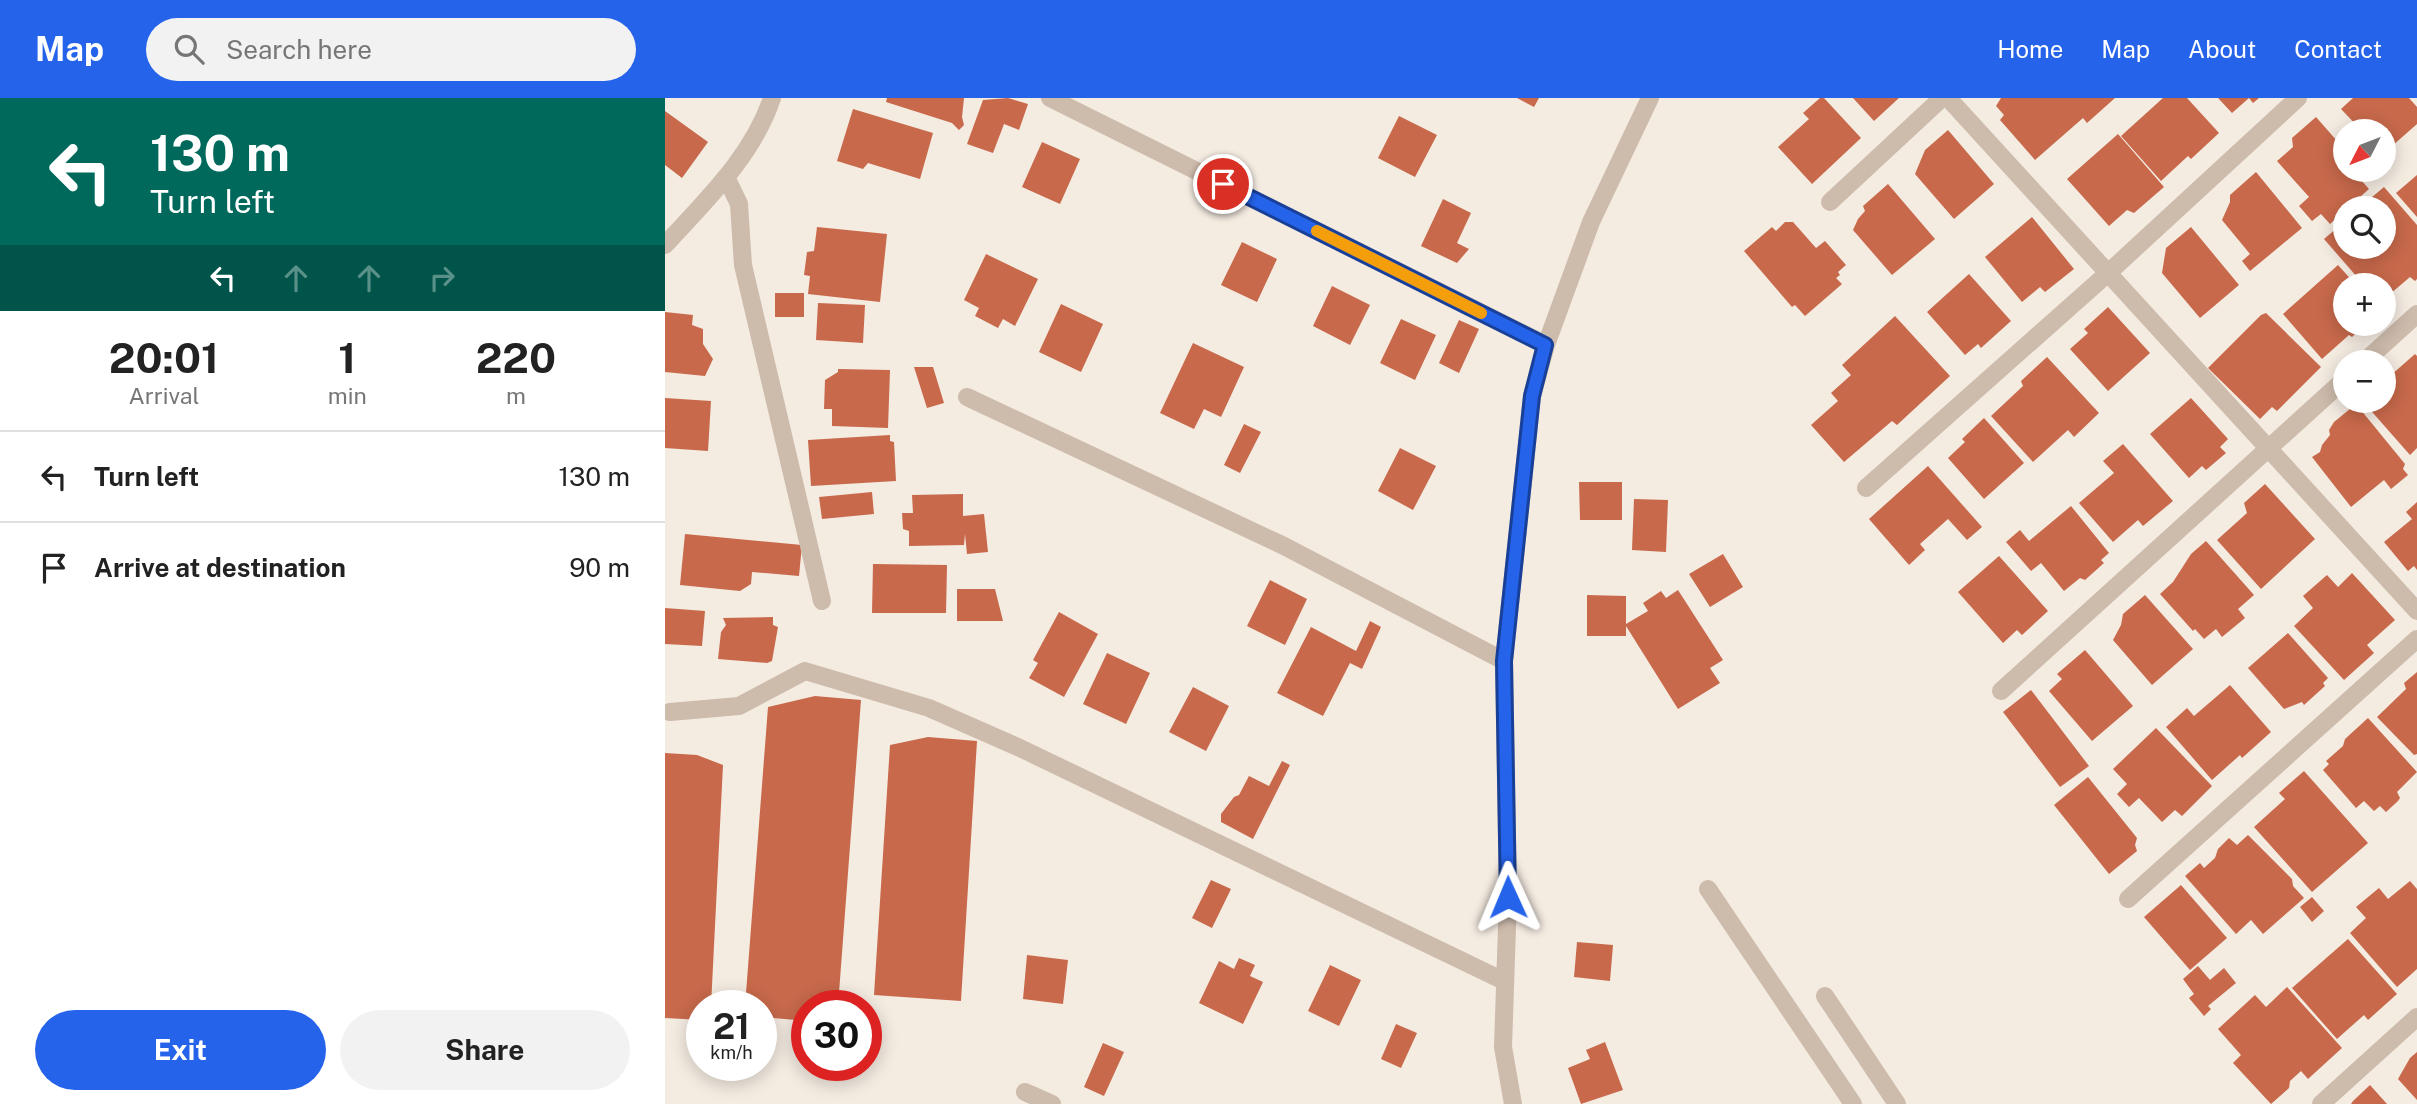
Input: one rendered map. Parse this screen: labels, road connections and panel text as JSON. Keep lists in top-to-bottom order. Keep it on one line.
{"north":"bottom left","page":{"header":"Map","search":"Search here","nav":["Home","Map","About","Contact"],"turn":["130 m","Turn left"],"map_buttons":["+","−"],"eta":["20:01","Arrival","1","min","220","m"],"list":[{"name":"Turn left","value":"130 m"},{"name":"Arrive at destination","value":"90 m"}],"speed":"21 km/h","limit":"30","buttons":["Exit","Share"]}}
